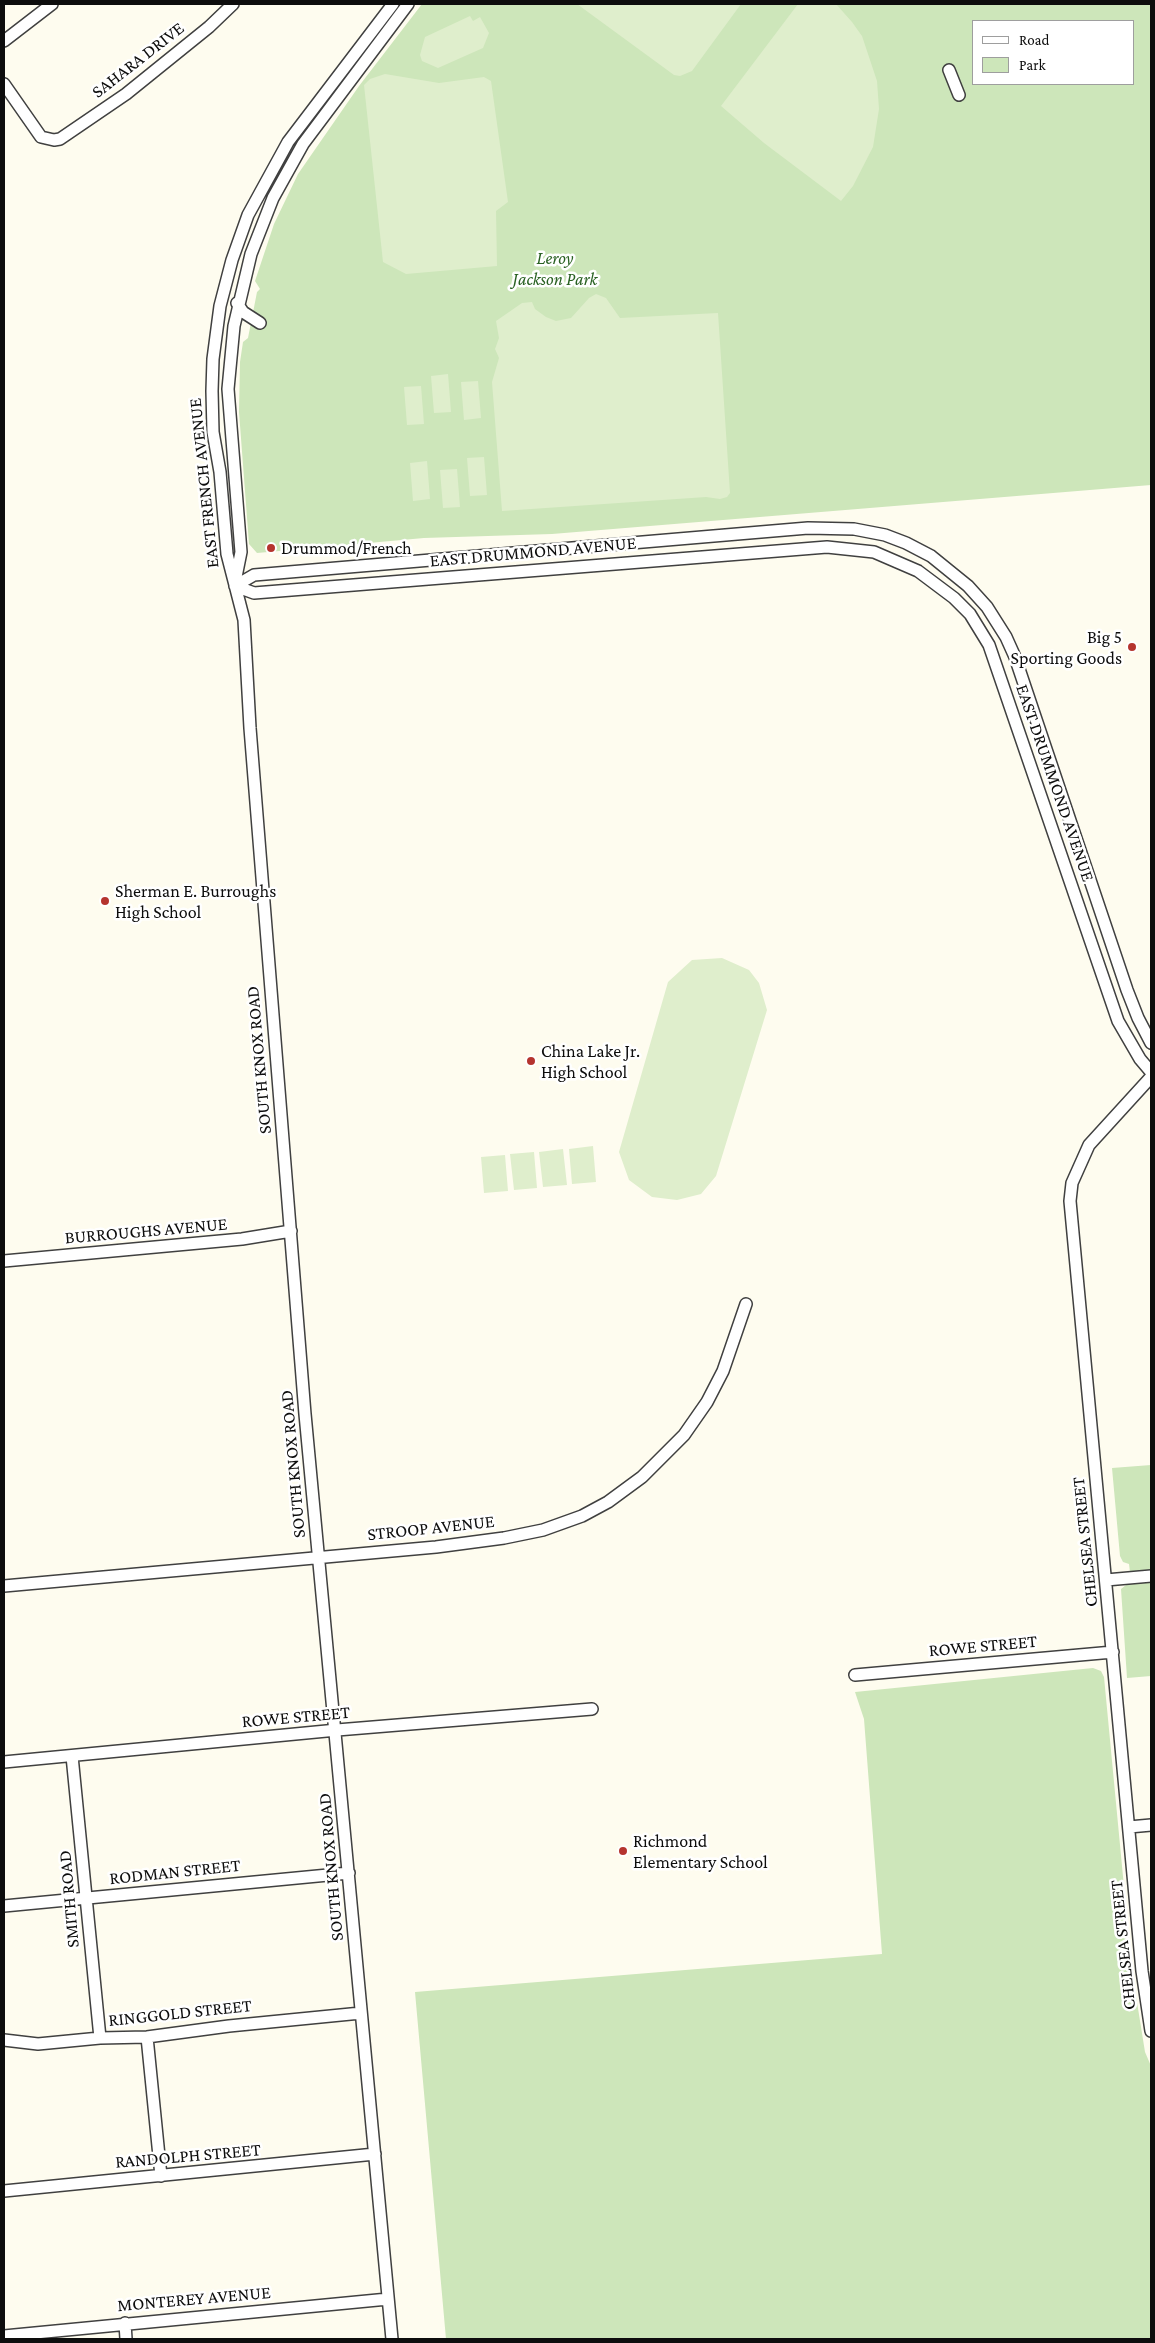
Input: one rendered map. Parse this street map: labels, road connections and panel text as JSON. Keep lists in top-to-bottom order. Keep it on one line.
{"streets":{"street":["SAHARA DRIVE","EAST FRENCH AVENUE","EAST DRUMMOND AVENUE","SOUTH KNOX ROAD","BURROUGHS AVENUE","STROOP AVENUE","CHELSEA STREET","ROWE STREET","RODMAN STREET","SMITH ROAD","RINGGOLD STREET","RANDOLPH STREET","MONTEREY AVENUE"]},"crossings":[["EAST FRENCH AVENUE","EAST DRUMMOND AVENUE"],["EAST FRENCH AVENUE","SOUTH KNOX ROAD"],["EAST DRUMMOND AVENUE","SOUTH KNOX ROAD"],["SOUTH KNOX ROAD","BURROUGHS AVENUE"],["SOUTH KNOX ROAD","STROOP AVENUE"],["SOUTH KNOX ROAD","ROWE STREET"],["SOUTH KNOX ROAD","RODMAN STREET"],["SOUTH KNOX ROAD","RINGGOLD STREET"],["SOUTH KNOX ROAD","RANDOLPH STREET"],["SOUTH KNOX ROAD","MONTEREY AVENUE"],["CHELSEA STREET","ROWE STREET"],["ROWE STREET","SMITH ROAD"],["RODMAN STREET","SMITH ROAD"],["SMITH ROAD","RINGGOLD STREET"]],"parks":["Leroy Jackson Park"],"places":["Drummod/French","Big 5 Sporting Goods","Sherman E. Burroughs High School","China Lake Jr. High School","Richmond Elementary School"],"legend":["Road","Park"]}
